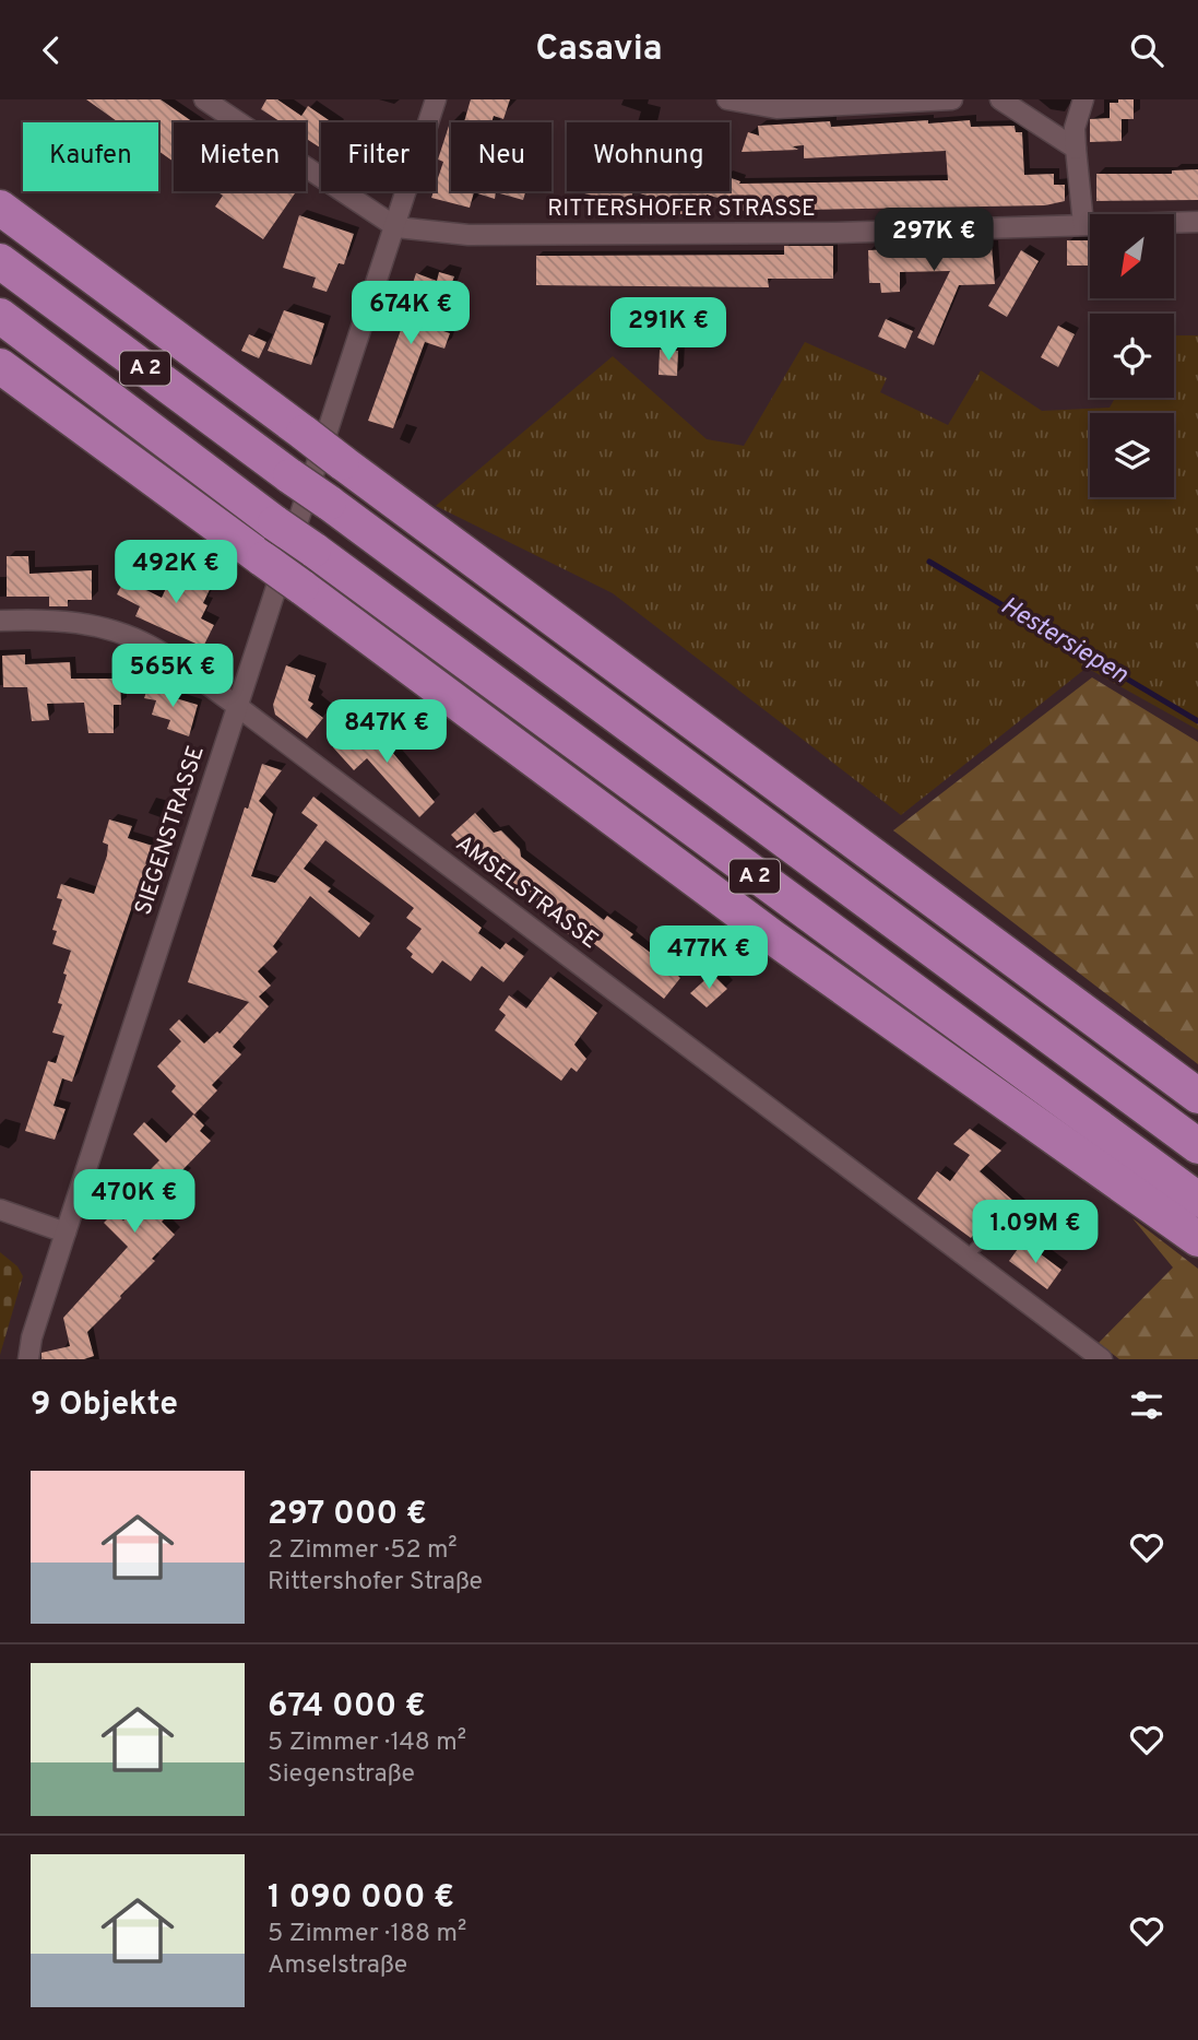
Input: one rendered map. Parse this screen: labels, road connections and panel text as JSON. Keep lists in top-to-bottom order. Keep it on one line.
{"streets":{"highway":["A 2"],"street":["RITTERSHOFER STRASSE","SIEGENSTRASSE","AMSELSTRASSE"]},"crossings":[["RITTERSHOFER STRASSE","SIEGENSTRASSE"],["SIEGENSTRASSE","AMSELSTRASSE"]],"water":["Hestersiepen"],"north":"bottom left","page":{"header":"Casavia","chip":["Kaufen","Mieten","Filter","Neu","Wohnung"],"price":["297K €","674K €","291K €","492K €","565K €","847K €","477K €","470K €","1.09M €"],"heading":"9 Objekte","list":[{"name":"297 000 €","note":"2 Zimmer · 52 m² · Rittershofer Straße"},{"name":"674 000 €","note":"5 Zimmer · 148 m² · Siegenstraße"},{"name":"1 090 000 €","note":"5 Zimmer · 188 m² · Amselstraße"}]}}
